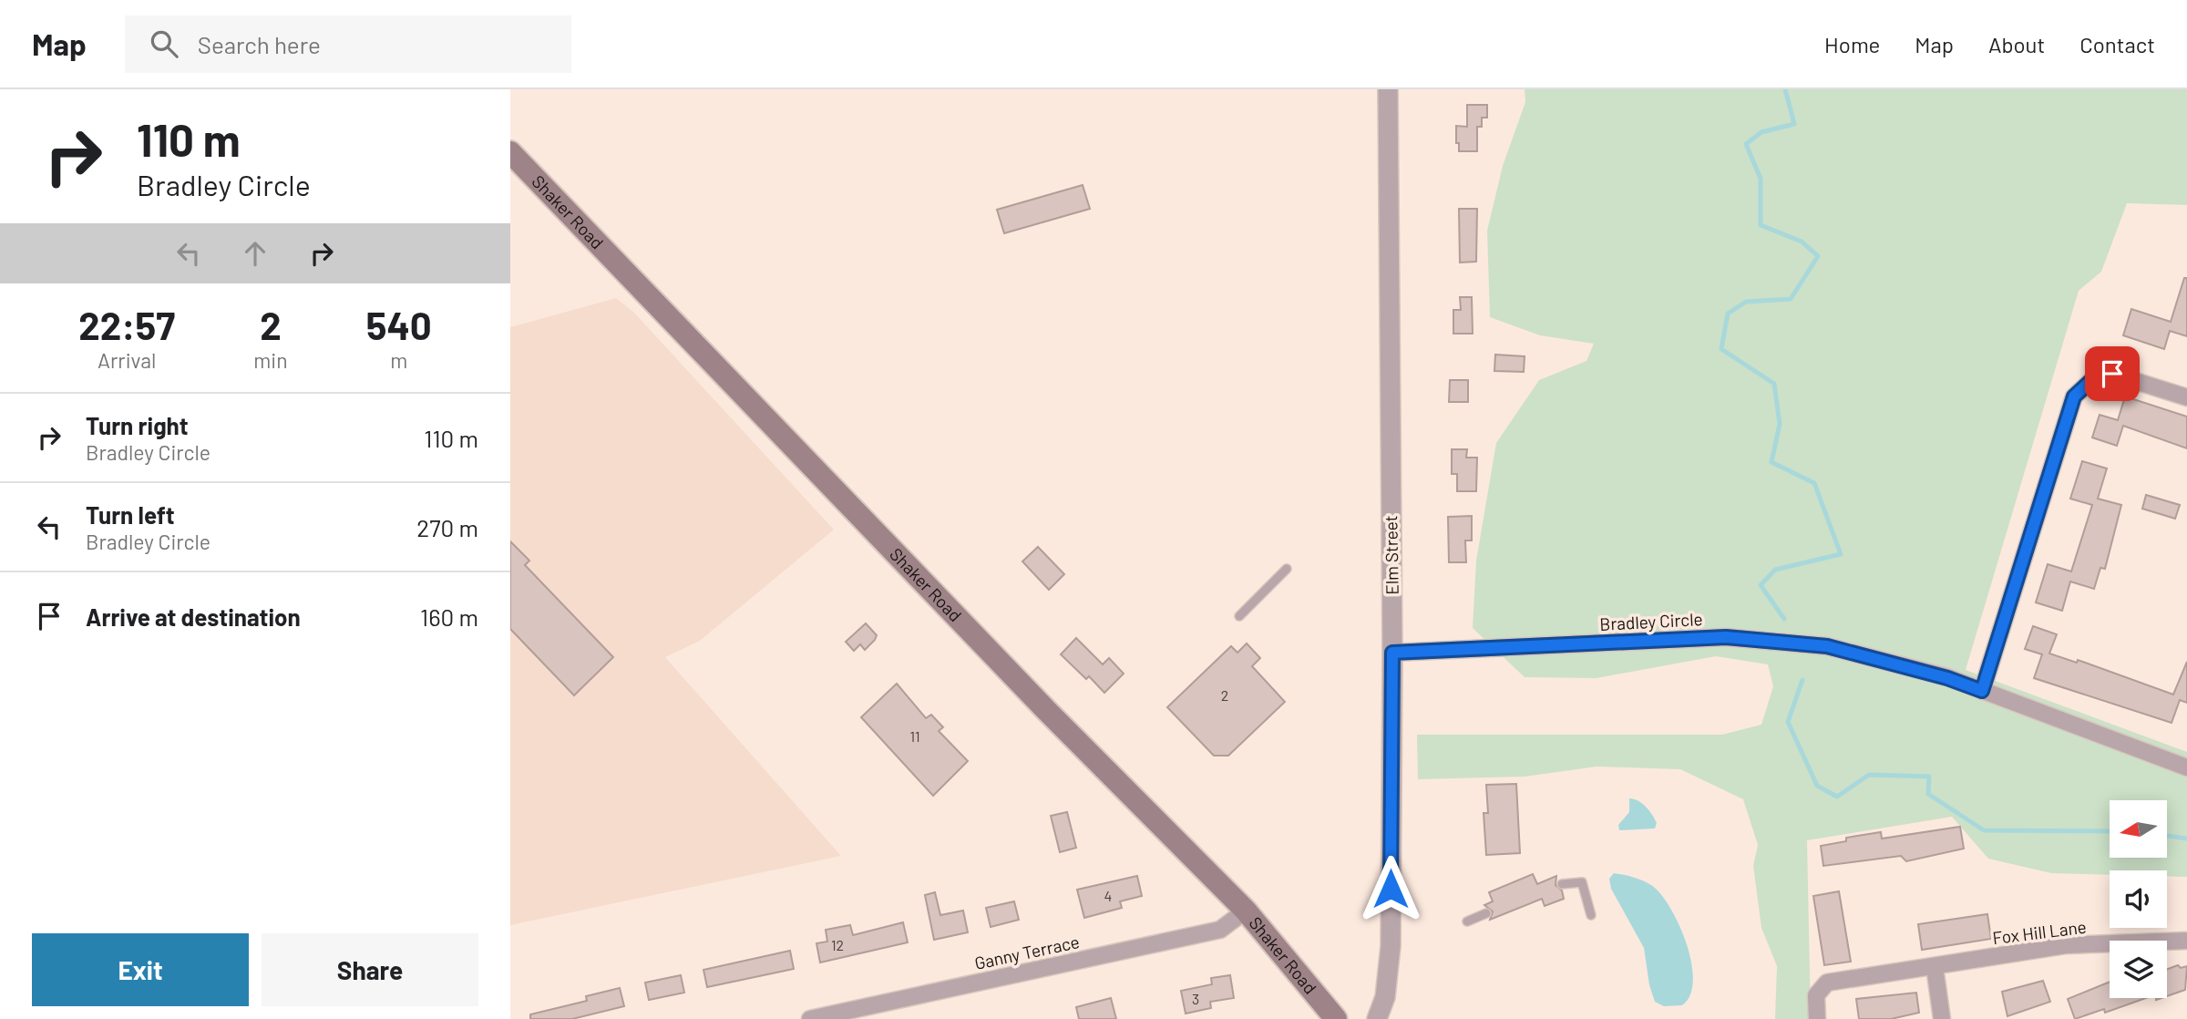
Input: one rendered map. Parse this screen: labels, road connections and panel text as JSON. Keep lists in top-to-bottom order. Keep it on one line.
{"streets":{"main road":["Shaker Road"],"street":["Elm Street","Bradley Circle","Fox Hill Lane","Ganny Terrace"]},"crossings":[["Shaker Road","Ganny Terrace"],["Elm Street","Bradley Circle"]],"house_numbers":["2","11","4","12","3"],"north":"left","page":{"header":"Map","search":"Search here","nav":["Home","Map","About","Contact"],"turn":["110 m","Bradley Circle"],"eta":["22:57","Arrival","2","min","540","m"],"list":[{"name":"Turn right","note":"Bradley Circle","value":"110 m"},{"name":"Turn left","note":"Bradley Circle","value":"270 m"},{"name":"Arrive at destination","value":"160 m"}],"buttons":["Exit","Share"]}}
